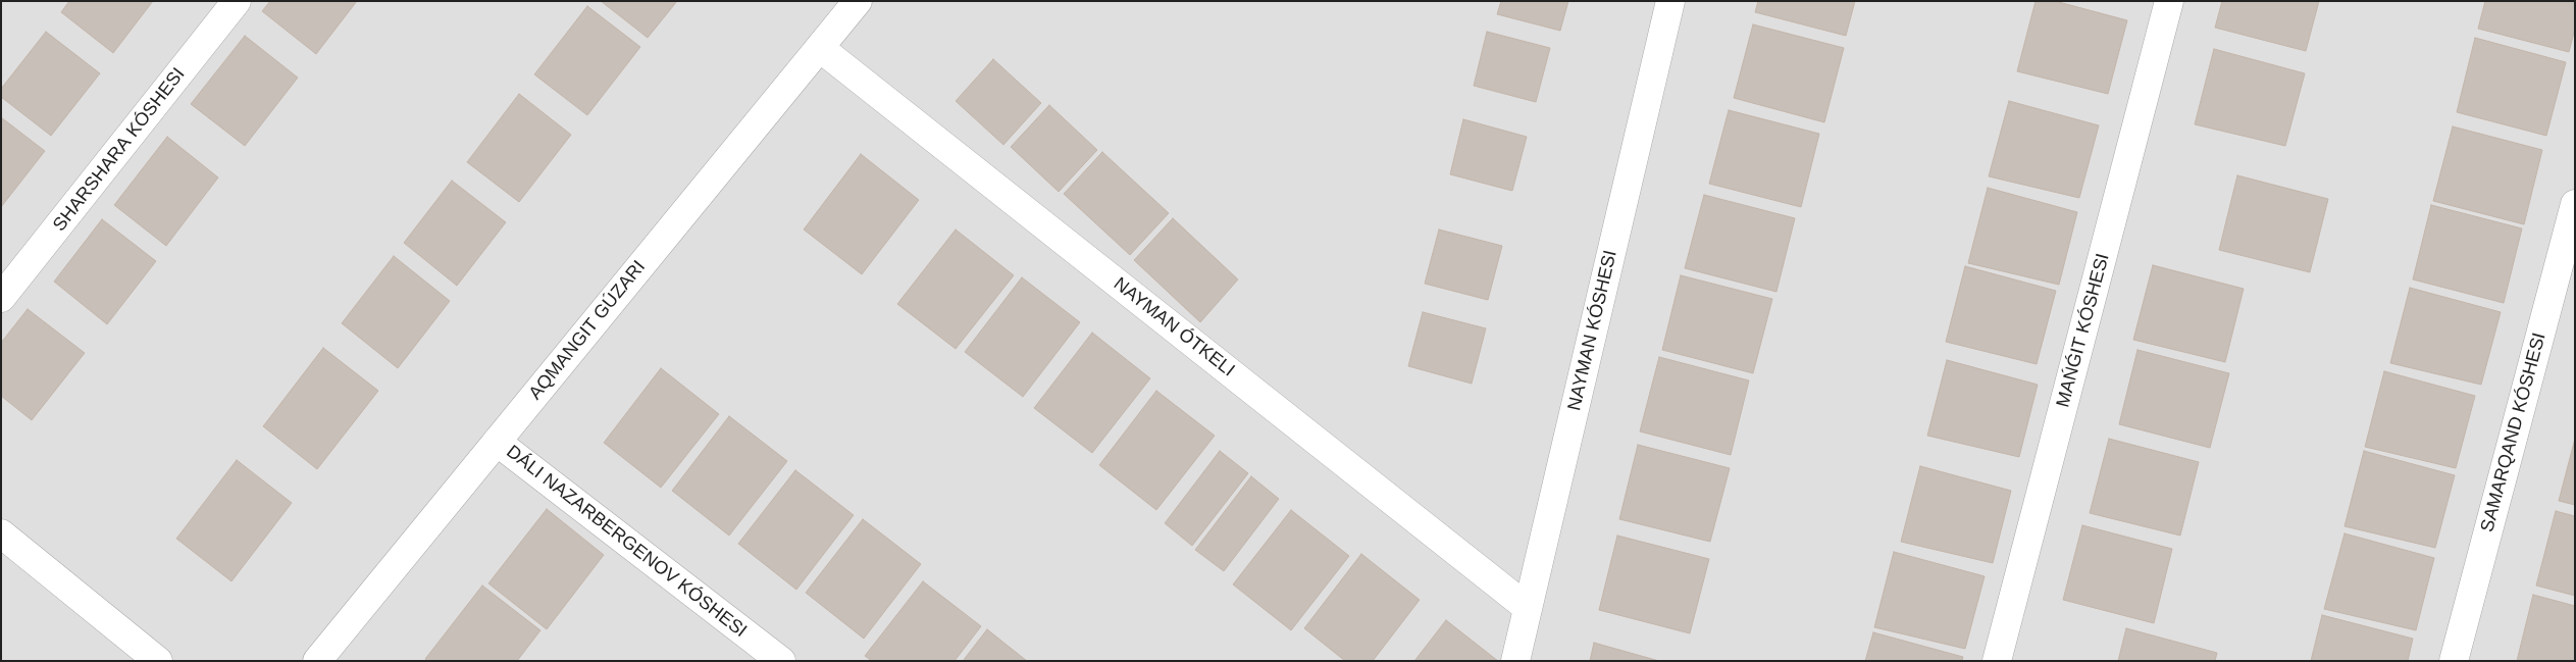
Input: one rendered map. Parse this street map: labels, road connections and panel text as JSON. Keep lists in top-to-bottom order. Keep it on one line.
{"streets":{"street":["SHARSHARA KÓSHESI","NAYMAN ÓTKELI","NAYMAN KÓSHESI","SAMARQAND KÓSHESI","DÁLI NAZARBERGENOV KÓSHESI"]},"crossings":[["NAYMAN ÓTKELI","NAYMAN KÓSHESI"]]}
